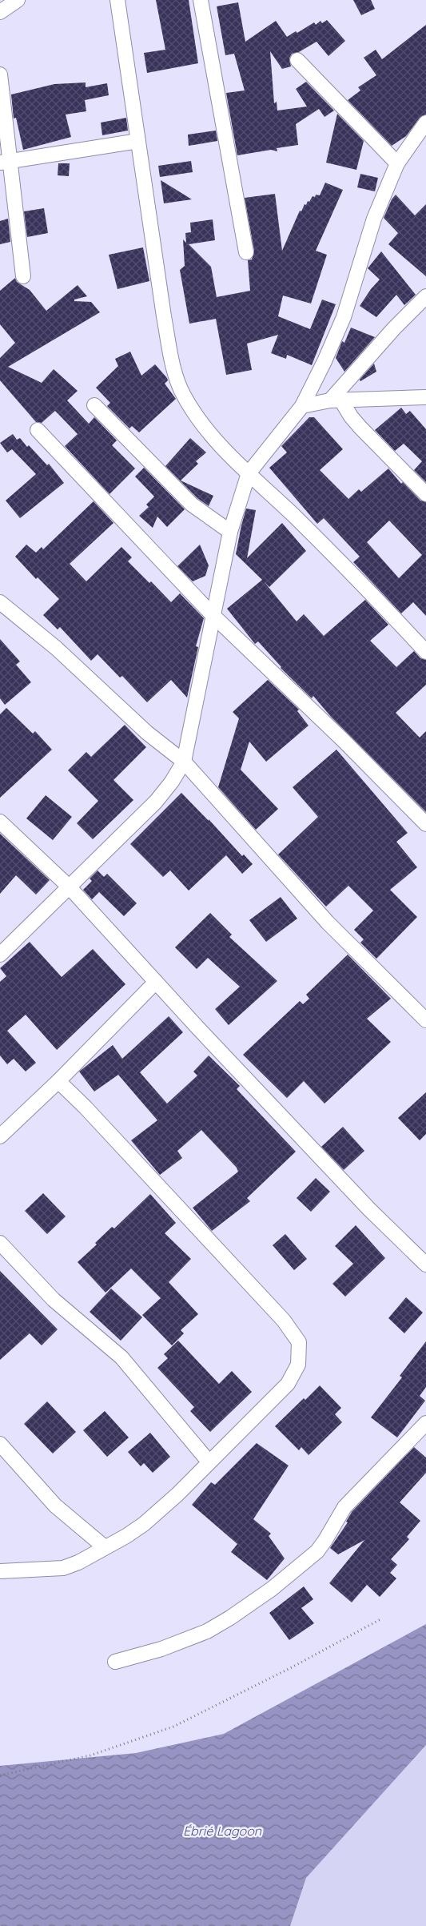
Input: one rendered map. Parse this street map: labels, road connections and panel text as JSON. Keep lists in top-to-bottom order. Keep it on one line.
{"water":["Ébrié Lagoon"]}
